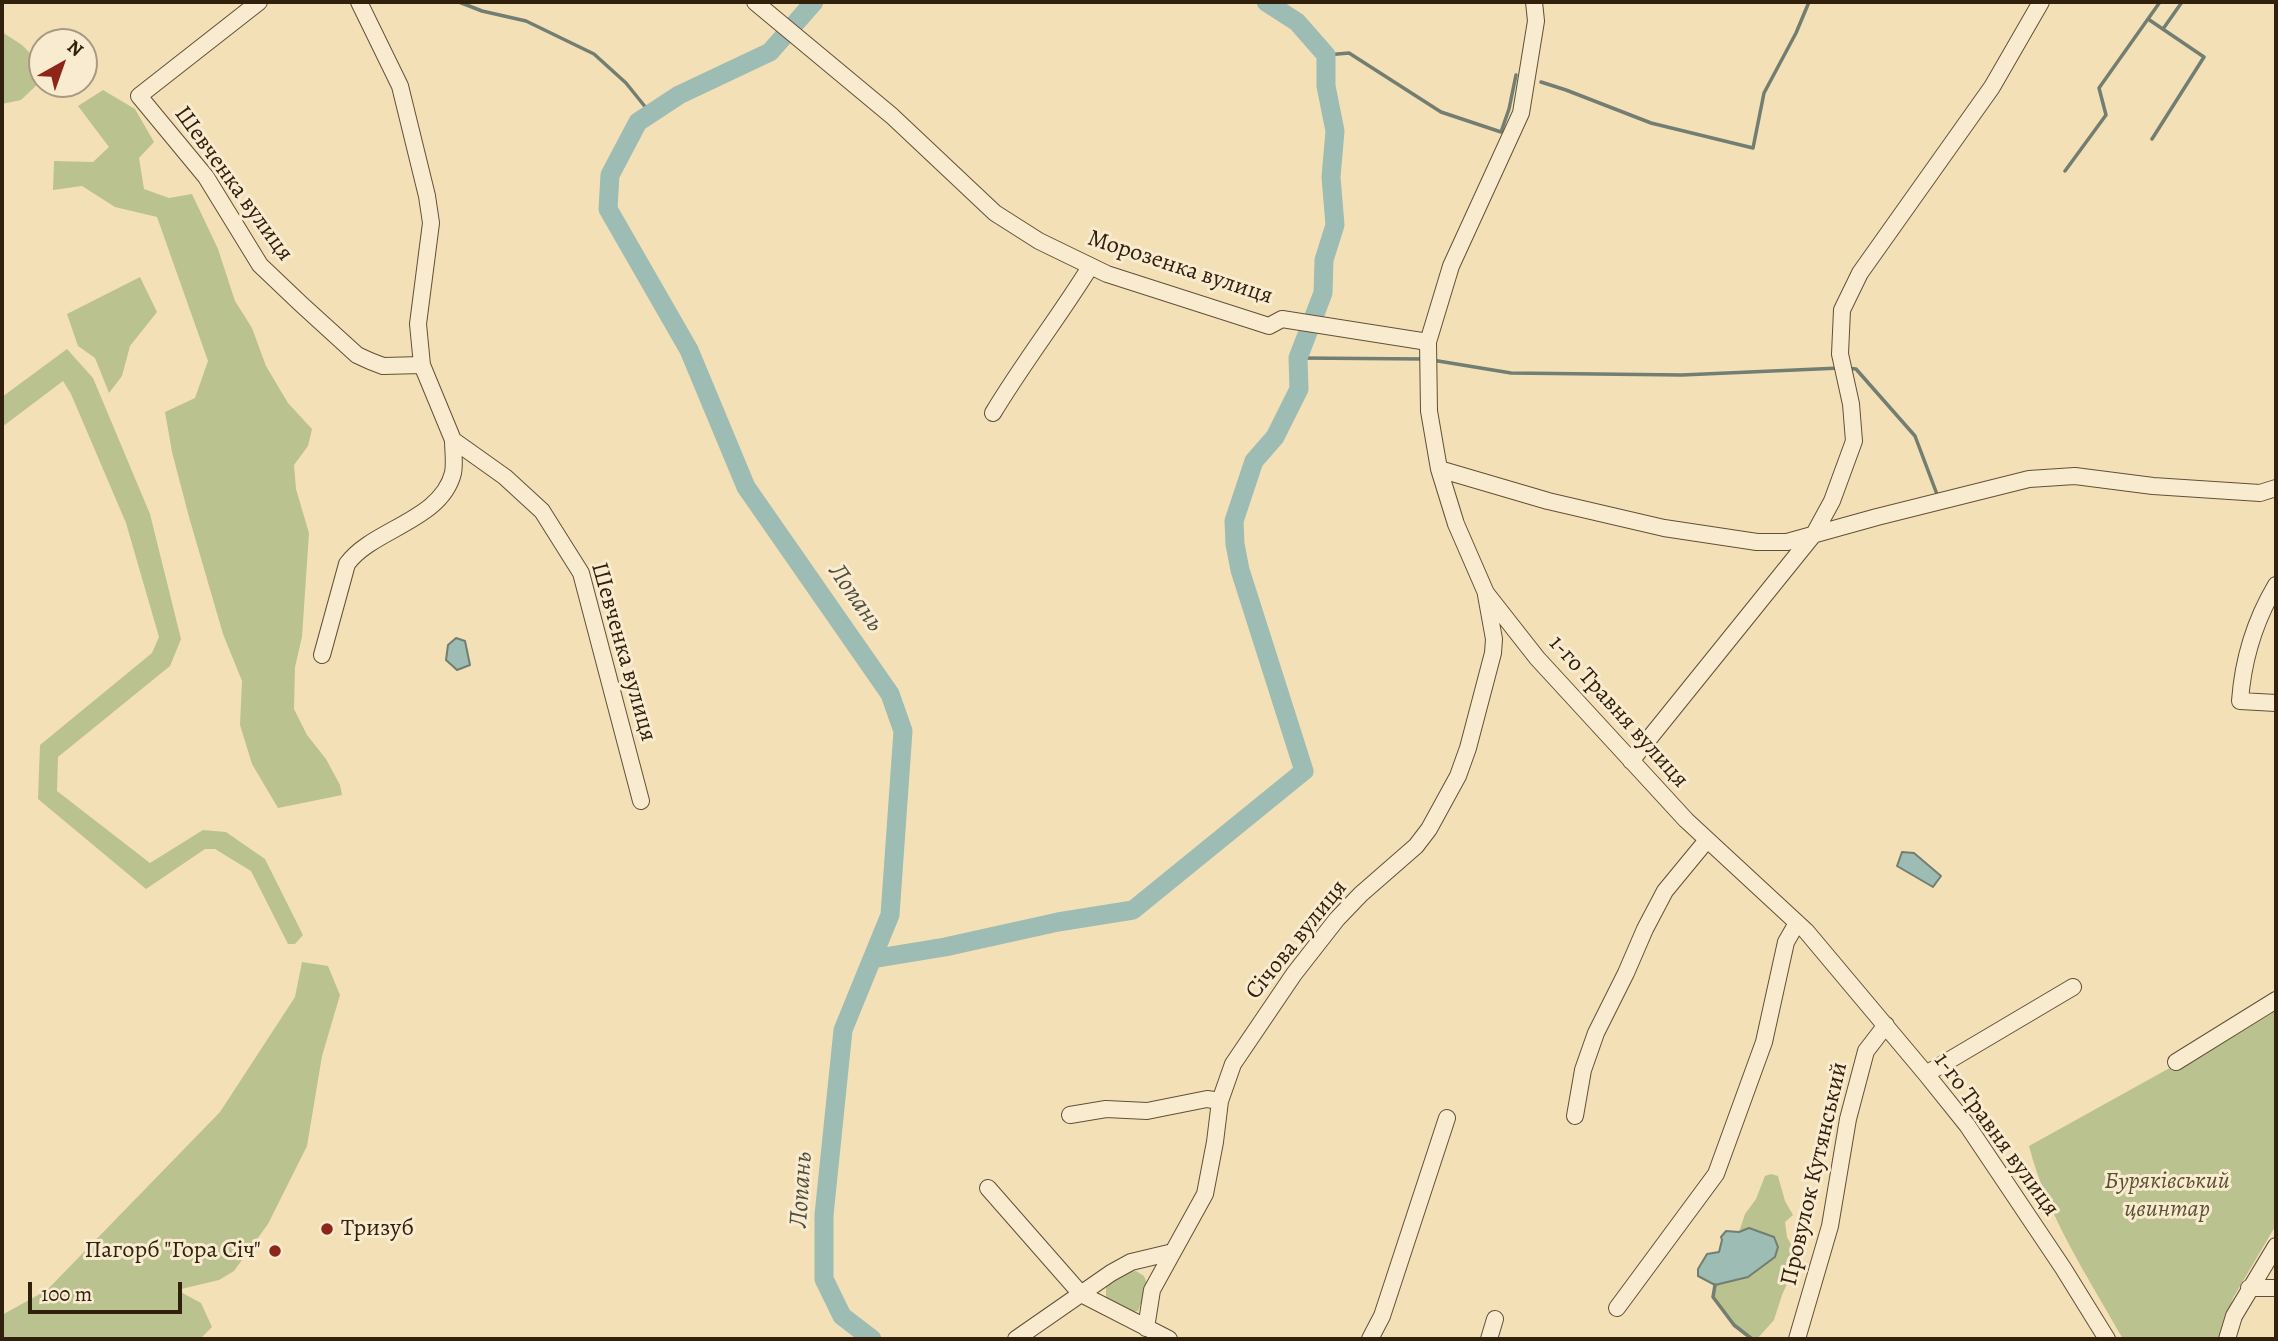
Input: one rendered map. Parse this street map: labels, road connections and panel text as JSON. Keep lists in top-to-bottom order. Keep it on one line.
{"streets":{"street":["Шевченка вулиця","Морозенка вулиця","1-го Травня вулиця","Січова вулиця","Провулок Кутянський"]},"crossings":[["Морозенка вулиця","1-го Травня вулиця"],["1-го Травня вулиця","Січова вулиця"],["1-го Травня вулиця","Провулок Кутянський"]],"water":["Лопань"],"parks":["Буряківський цвинтар"],"places":["Тризуб","Пагорб \"Гора Січ\""],"scale_bar":"100 m","north":"top right"}
